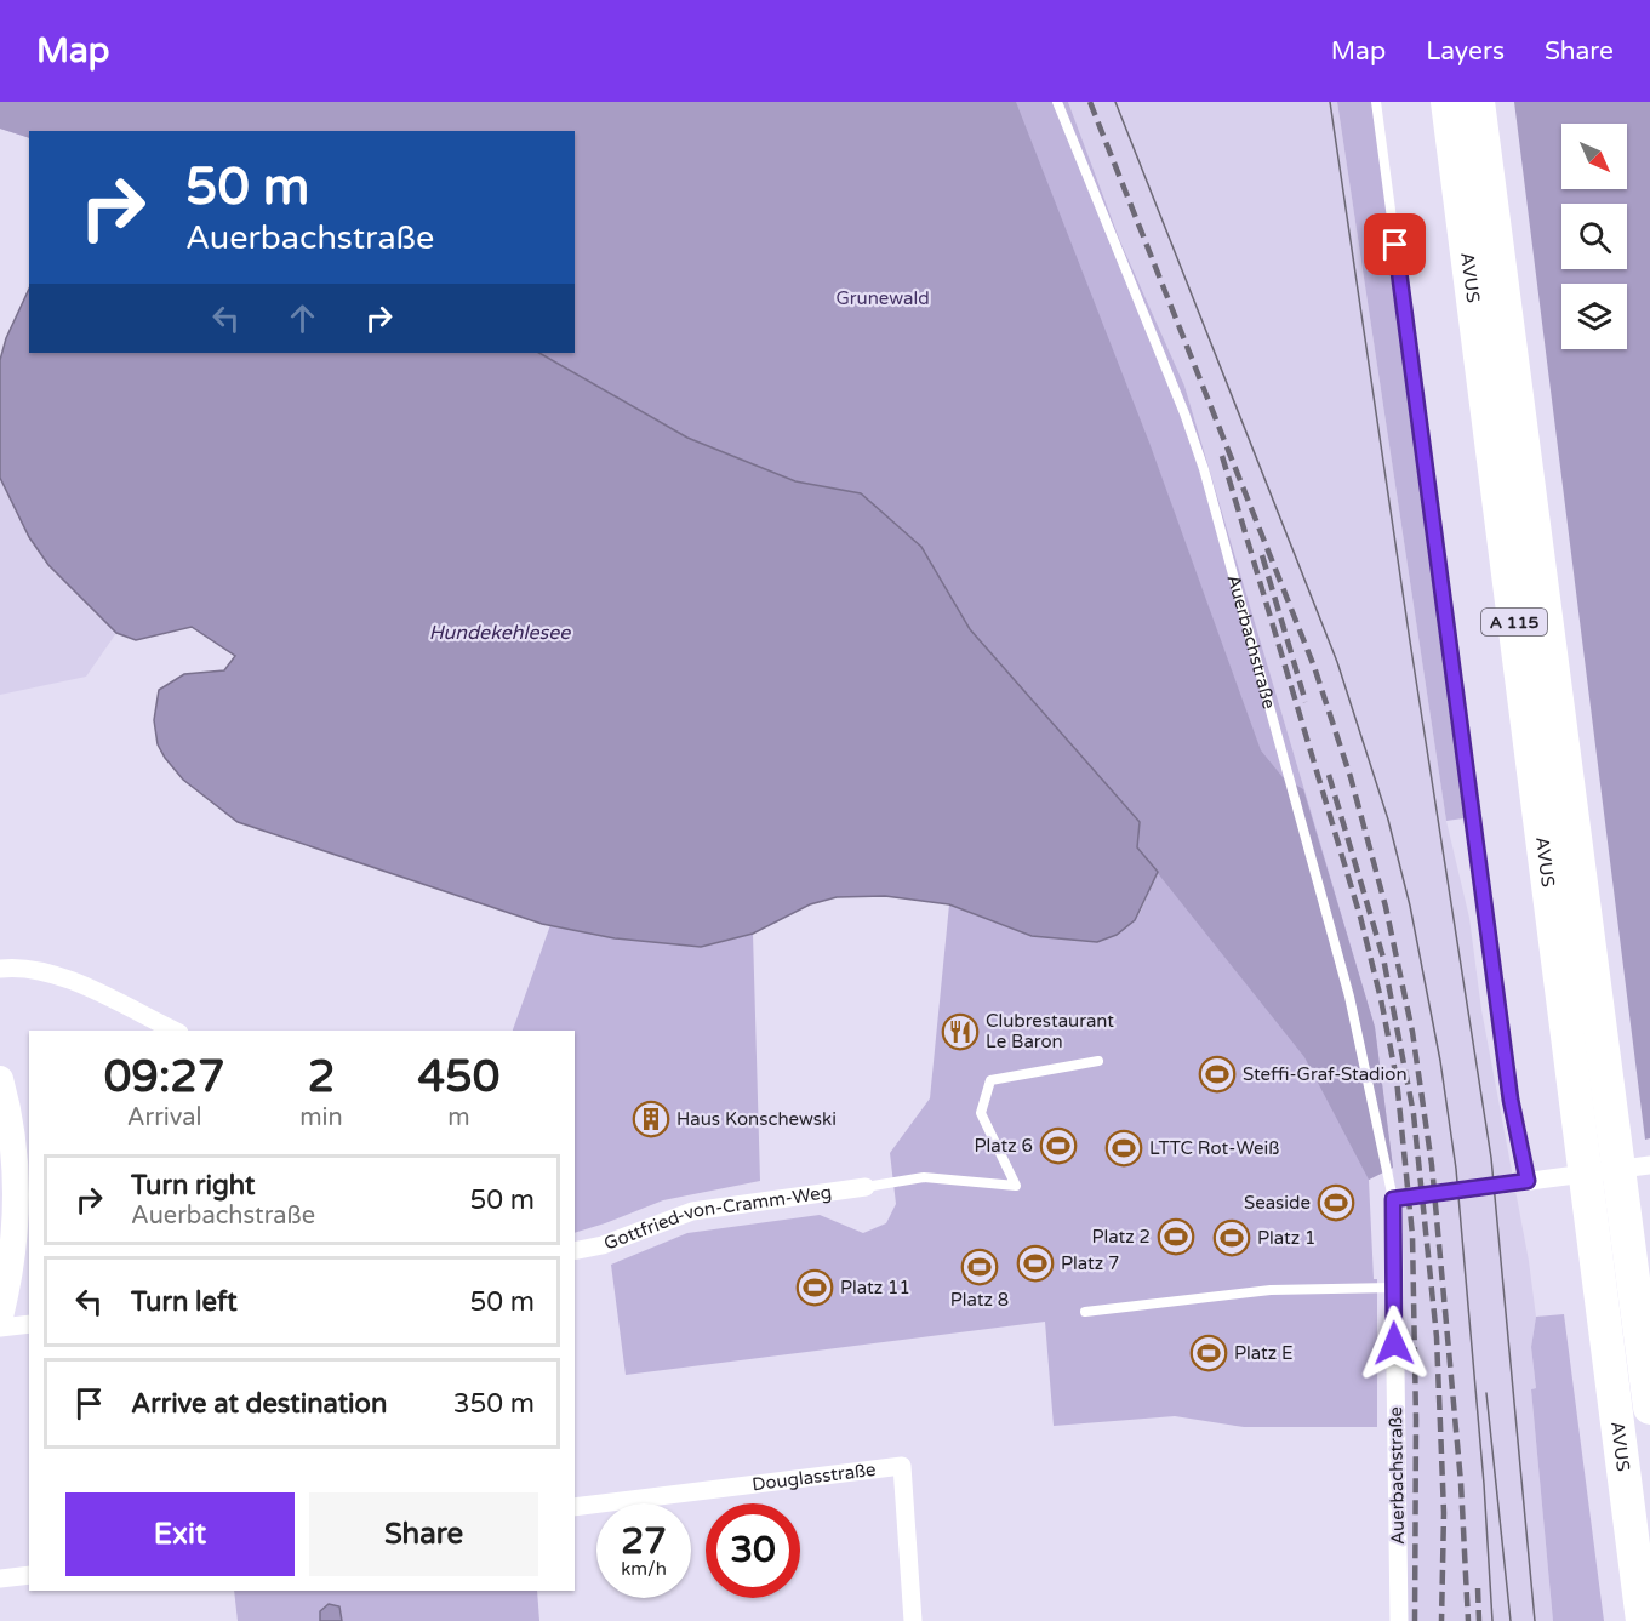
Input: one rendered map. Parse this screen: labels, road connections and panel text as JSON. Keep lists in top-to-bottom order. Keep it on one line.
{"streets":{"highway":["AVUS","A 115"],"street":["Auerbachstraße","Gottfried-von-Cramm-Weg","Douglasstraße"]},"water":["Hundekehlesee"],"parks":["Grunewald"],"places":{"restaurant":["Clubrestaurant Le Baron"],"sports":["Steffi-Graf-Stadion","Platz 6","LTTC Rot-Weiß","Seaside","Platz 2","Platz 1","Platz 7","Platz 8","Platz 11","Platz E"],"building":["Haus Konschewski"]},"north":"bottom right","page":{"header":"Map","nav":["Map","Layers","Share"],"turn":["50 m","Auerbachstraße"],"eta":["09:27","Arrival","2","min","450","m"],"list":[{"name":"Turn right","note":"Auerbachstraße","value":"50 m"},{"name":"Turn left","value":"50 m"},{"name":"Arrive at destination","value":"350 m"}],"buttons":["Exit","Share"],"speed":"27 km/h","limit":"30"}}
